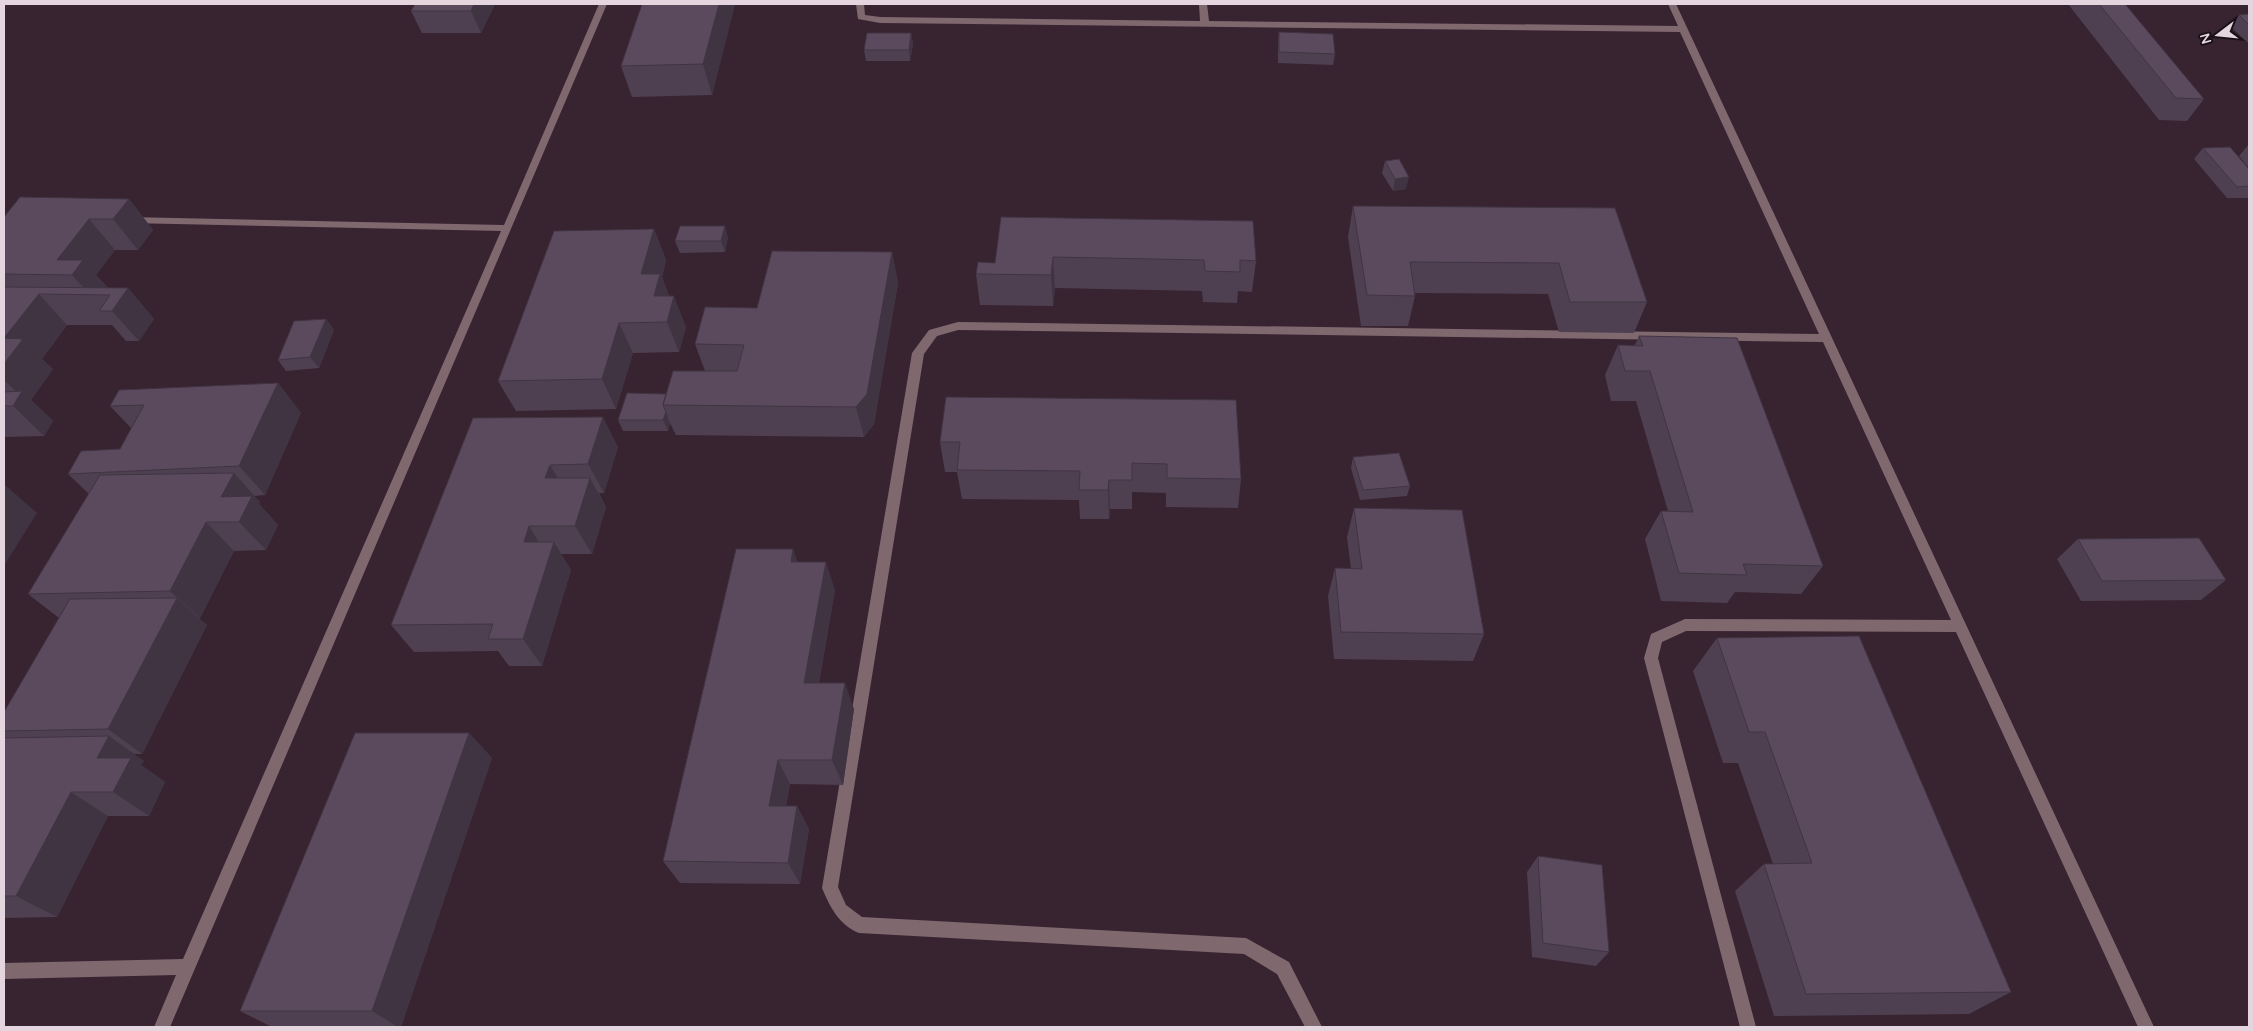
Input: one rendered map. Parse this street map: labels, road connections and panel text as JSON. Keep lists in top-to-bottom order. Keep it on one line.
{"north":"left"}
